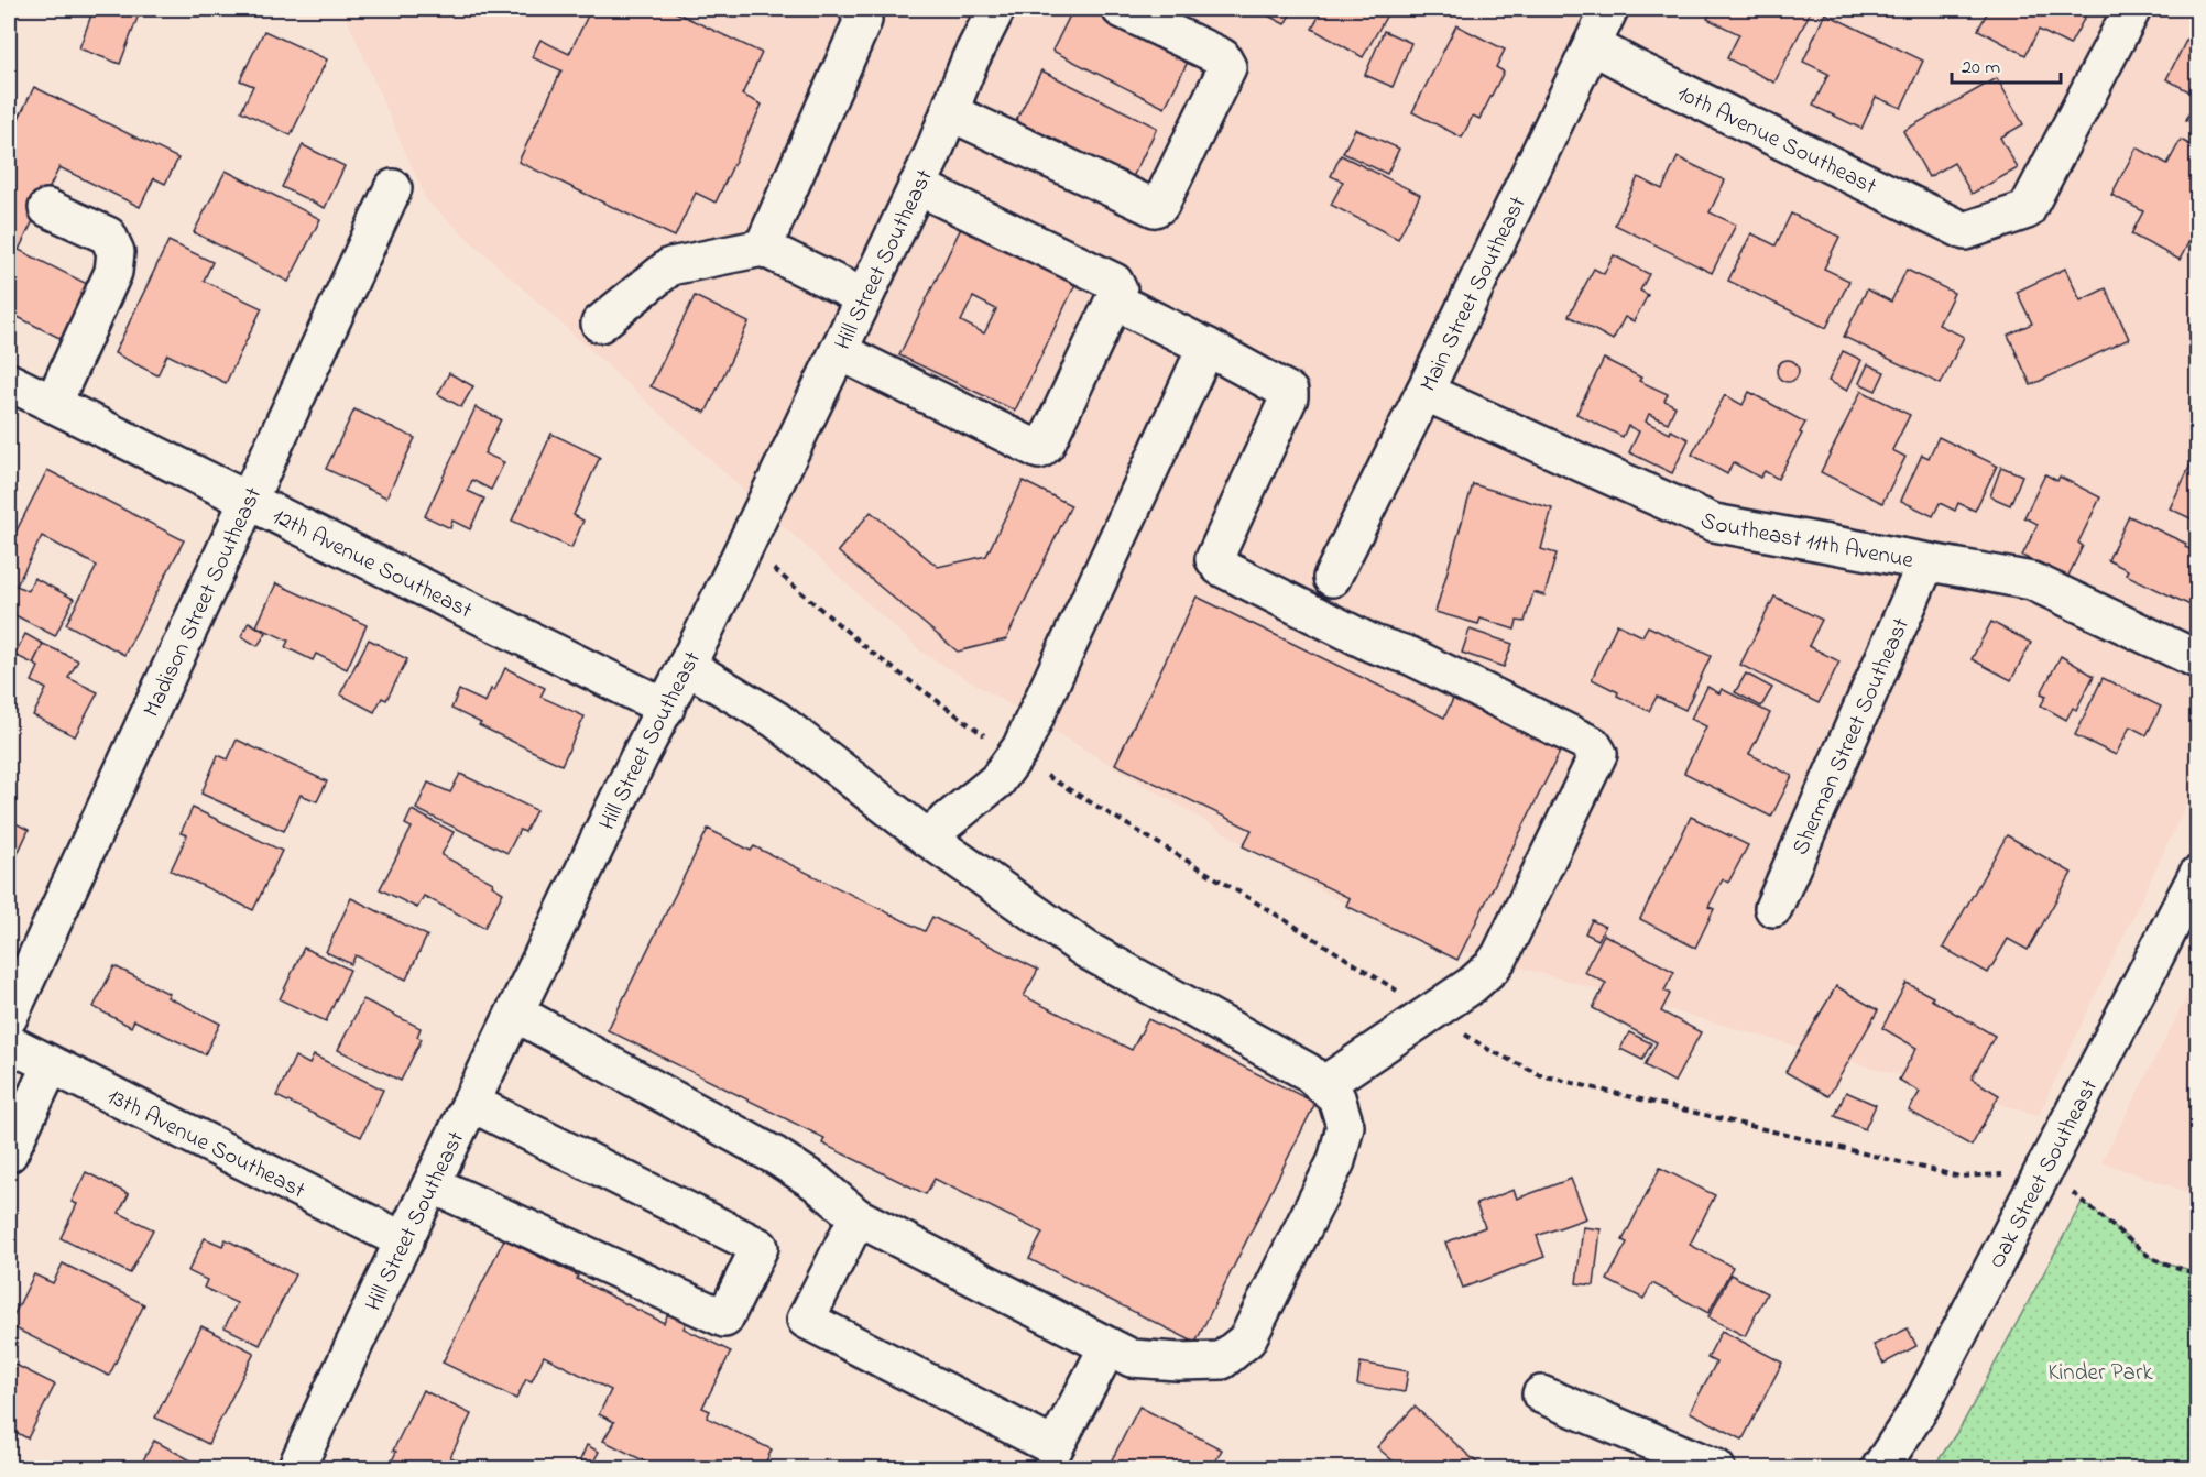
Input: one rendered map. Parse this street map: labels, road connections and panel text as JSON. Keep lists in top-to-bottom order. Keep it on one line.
{"streets":{"street":["10th Avenue Southeast","Hill Street Southeast","Main Street Southeast","Southeast 11th Avenue","12th Avenue Southeast","Madison Street Southeast","Sherman Street Southeast","13th Avenue Southeast","Oak Street Southeast"]},"crossings":[["10th Avenue Southeast","Main Street Southeast"],["Hill Street Southeast","12th Avenue Southeast"],["Hill Street Southeast","13th Avenue Southeast"],["Main Street Southeast","Southeast 11th Avenue"],["Southeast 11th Avenue","Sherman Street Southeast"],["12th Avenue Southeast","Madison Street Southeast"]],"parks":["Kinder Park"],"scale_bar":"20 m"}
